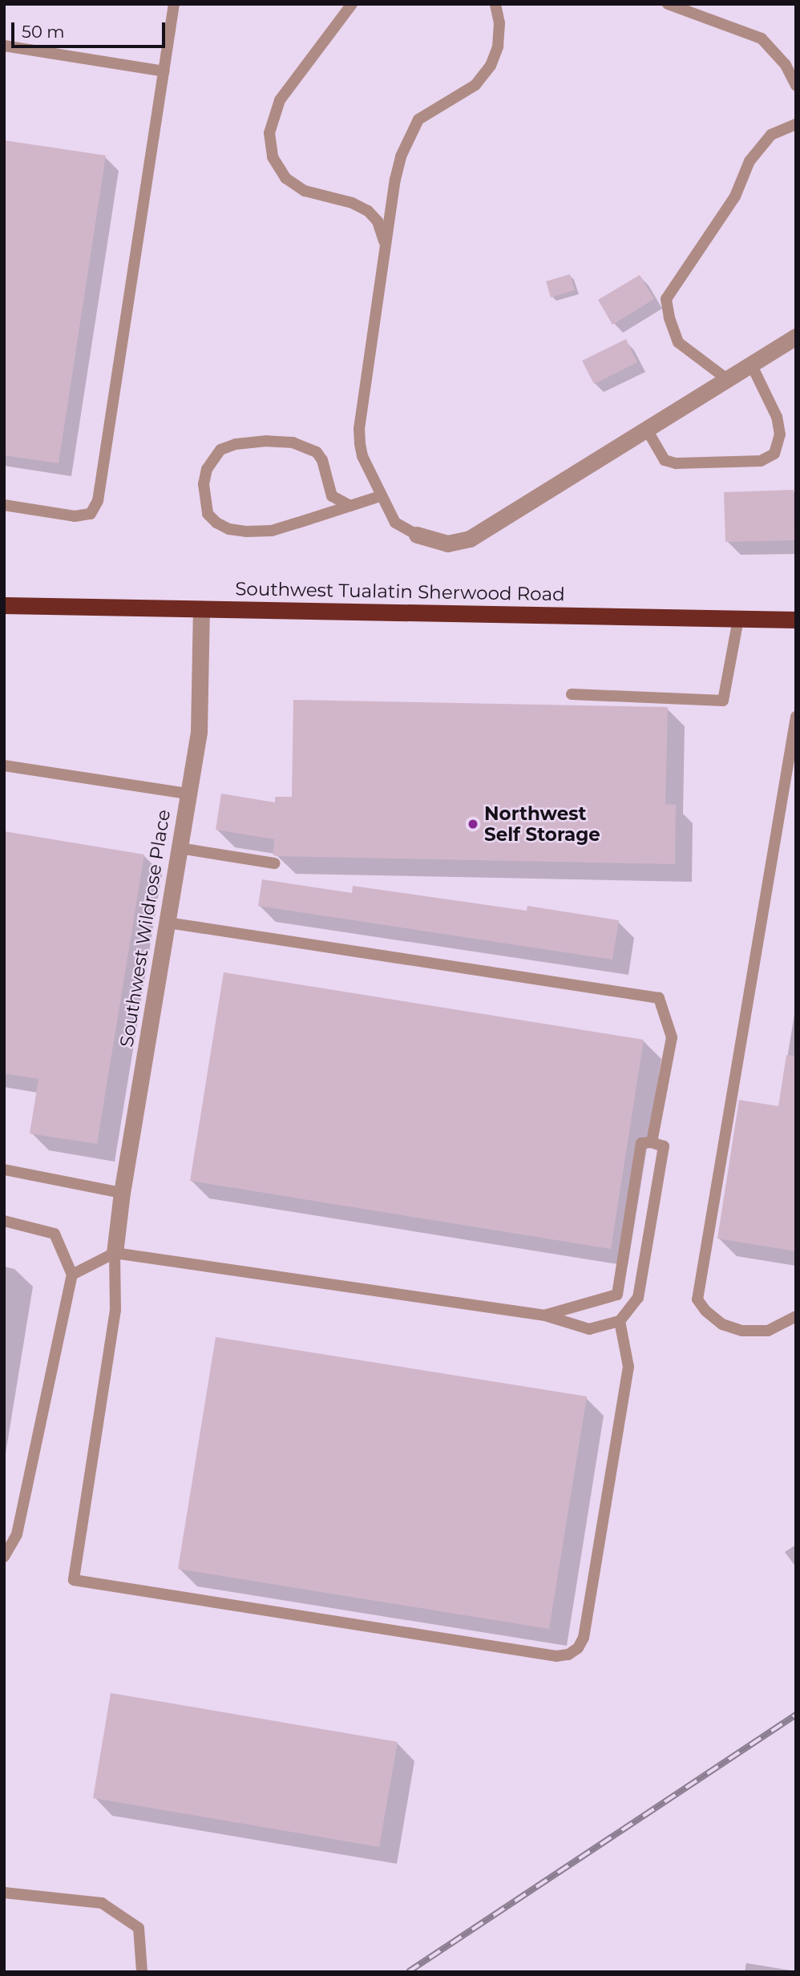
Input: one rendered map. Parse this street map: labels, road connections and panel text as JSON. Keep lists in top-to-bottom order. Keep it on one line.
{"streets":{"highway":["Southwest Tualatin Sherwood Road"],"street":["Southwest Wildrose Place"]},"crossings":[["Southwest Tualatin Sherwood Road","Southwest Wildrose Place"]],"places":["Northwest Self Storage"],"scale_bar":"50 m"}
